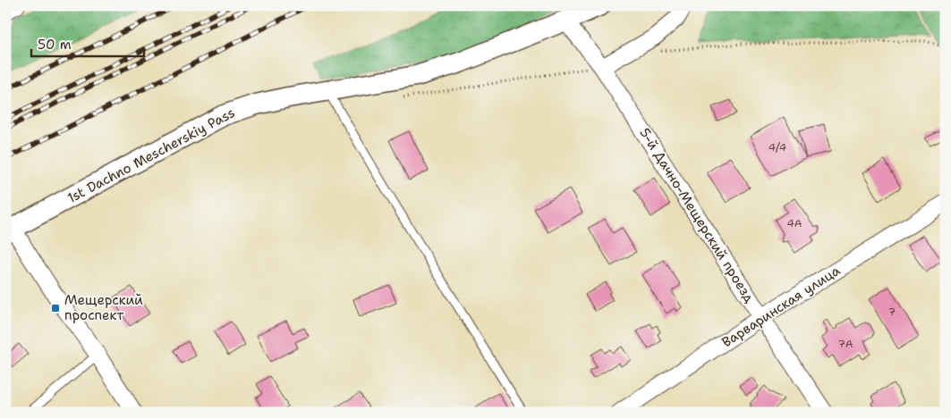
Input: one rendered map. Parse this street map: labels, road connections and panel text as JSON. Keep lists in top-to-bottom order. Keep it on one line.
{"streets":{"street":["1st Dachno Mescherskiy Pass","5-й Дачно-Мещерский проезд","Варваринская улица"]},"crossings":[["1st Dachno Mescherskiy Pass","5-й Дачно-Мещерский проезд"],["5-й Дачно-Мещерский проезд","Варваринская улица"]],"places":{"transit":["Мещерский проспект"]},"house_numbers":["4/4","4А","7","7А"],"scale_bar":"50 m"}
